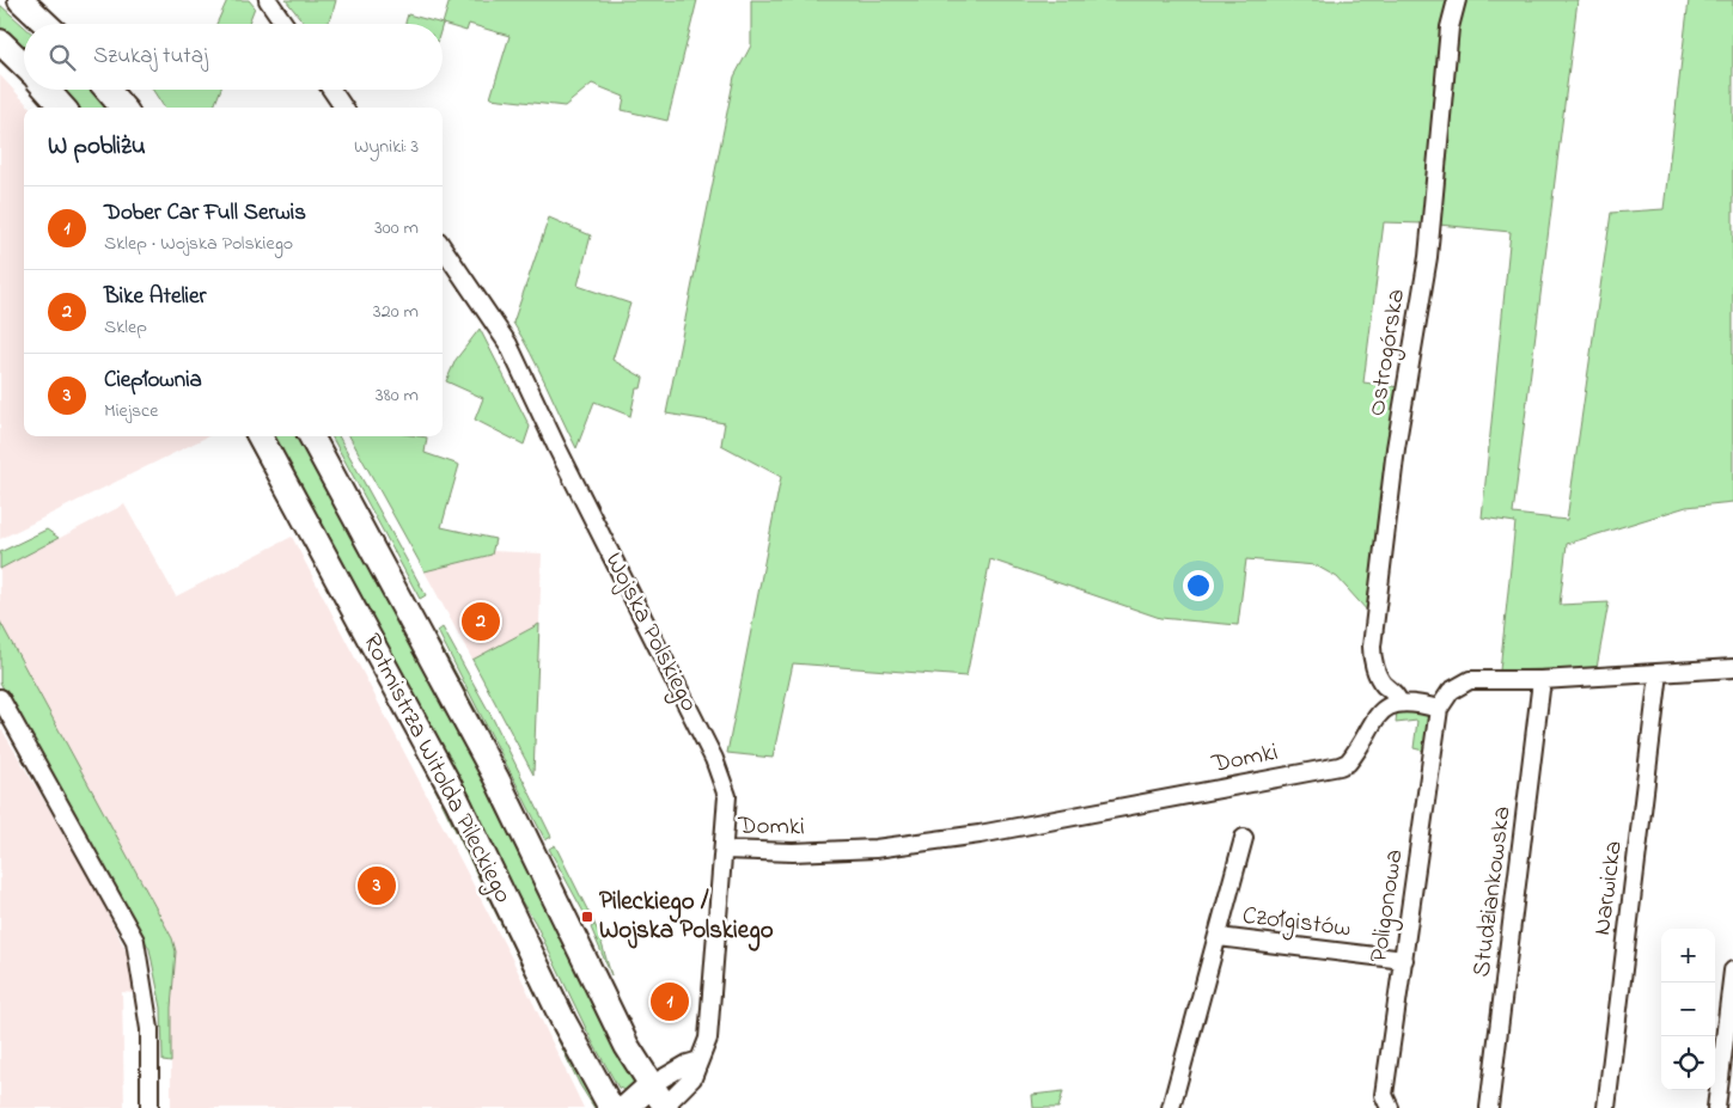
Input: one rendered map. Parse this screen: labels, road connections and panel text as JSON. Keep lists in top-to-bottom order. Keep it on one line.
{"streets":{"main road":["Wojska Polskiego","Rotmistrza Witolda Pileckiego"],"street":["Ostrogórska","Domki","Narwicka","Studziankowska","Poligonowa","Czołgistów"]},"crossings":[["Ostrogórska","Domki"],["Wojska Polskiego","Domki"],["Wojska Polskiego","Rotmistrza Witolda Pileckiego"],["Poligonowa","Czołgistów"]],"places":{"transit":["Pileckiego / Wojska Polskiego"]},"page":{"search":"Szukaj tutaj","heading":["W pobliżu","Wyniki: 3"],"list":[{"mark":"1","name":"Dober Car Full Serwis","note":"Sklep · Wojska Polskiego","value":"300 m"},{"mark":"2","name":"Bike Atelier","note":"Sklep","value":"320 m"},{"mark":"3","name":"Ciepłownia","note":"Miejsce","value":"380 m"}],"pins":["2","3","1"],"map_buttons":["+","−"]}}
